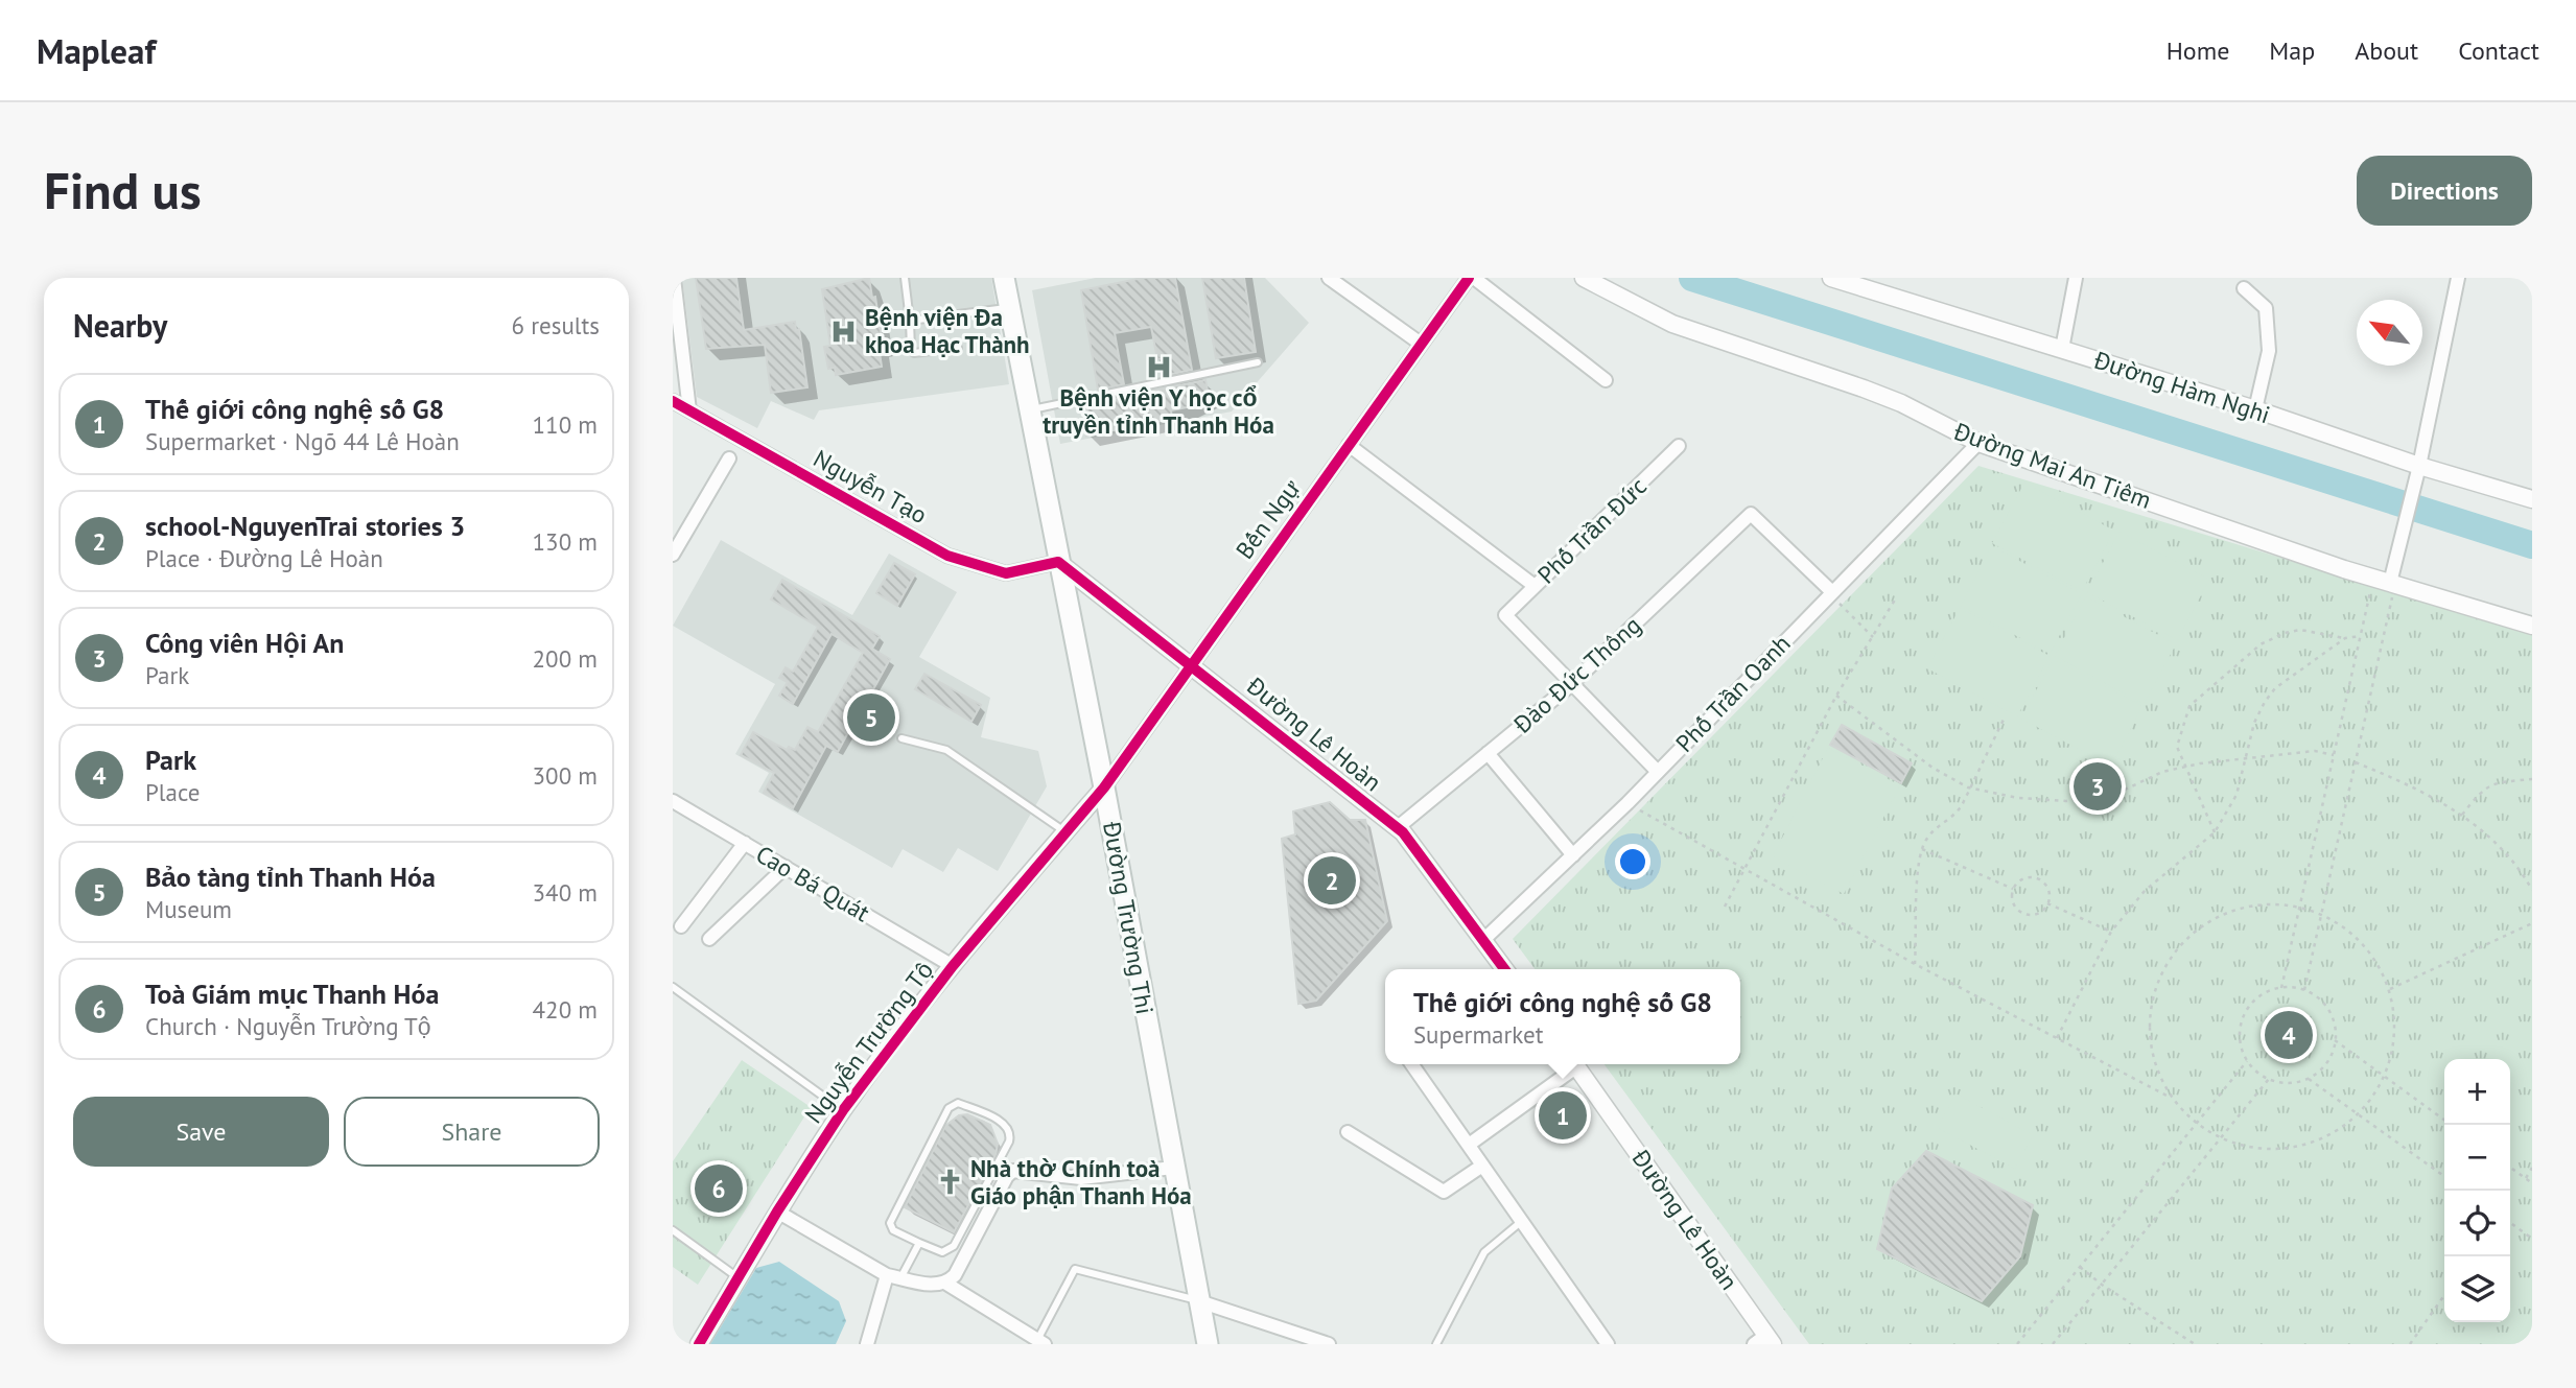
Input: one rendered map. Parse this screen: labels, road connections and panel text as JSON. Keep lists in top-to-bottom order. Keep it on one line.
{"streets":{"main road":["Đường Trường Thi"],"street":["Đường Hàm Nghi","Đường Mai An Tiêm","Nguyễn Tạo","Bến Ngự","Phố Trần Đức","Đào Đức Thông","Phố Trần Oanh","Đường Lê Hoàn","Cao Bá Quát","Nguyễn Trường Tộ"]},"crossings":[["Đường Mai An Tiêm","Phố Trần Oanh"],["Nguyễn Tạo","Đường Lê Hoàn"],["Nguyễn Tạo","Đường Trường Thi"],["Bến Ngự","Đường Lê Hoàn"],["Bến Ngự","Đường Trường Thi"],["Bến Ngự","Nguyễn Trường Tộ"],["Phố Trần Đức","Đào Đức Thông"],["Đào Đức Thông","Phố Trần Oanh"],["Đào Đức Thông","Đường Lê Hoàn"],["Phố Trần Oanh","Đường Lê Hoàn"],["Đường Lê Hoàn","Đường Trường Thi"],["Cao Bá Quát","Nguyễn Trường Tộ"],["Đường Trường Thi","Nguyễn Trường Tộ"]],"places":{"hospital":["Bệnh viện Đa khoa Hạc Thành","Bệnh viện Y học cổ truyền tỉnh Thanh Hóa"],"church":["Nhà thờ Chính toà Giáo phận Thanh Hóa"]},"north":"top left","page":{"header":"Mapleaf","nav":["Home","Map","About","Contact"],"buttons":["Directions",["Save","Share"]],"title":"Find us","heading":["Nearby","6 results"],"list":[{"mark":"1","name":"Thế giới công nghệ số G8","note":"Supermarket · Ngõ 44 Lê Hoàn","value":"110 m"},{"mark":"2","name":"school-NguyenTrai stories 3","note":"Place · Đường Lê Hoàn","value":"130 m"},{"mark":"3","name":"Công viên Hội An","note":"Park","value":"200 m"},{"mark":"4","name":"Park","note":"Place","value":"300 m"},{"mark":"5","name":"Bảo tàng tỉnh Thanh Hóa","note":"Museum","value":"340 m"},{"mark":"6","name":"Toà Giám mục Thanh Hóa","note":"Church · Nguyễn Trường Tộ","value":"420 m"}],"pins":["5","3","2","4","1","6"],"popup":["Thế giới công nghệ số G8","Supermarket"],"map_buttons":["+","−"]}}
